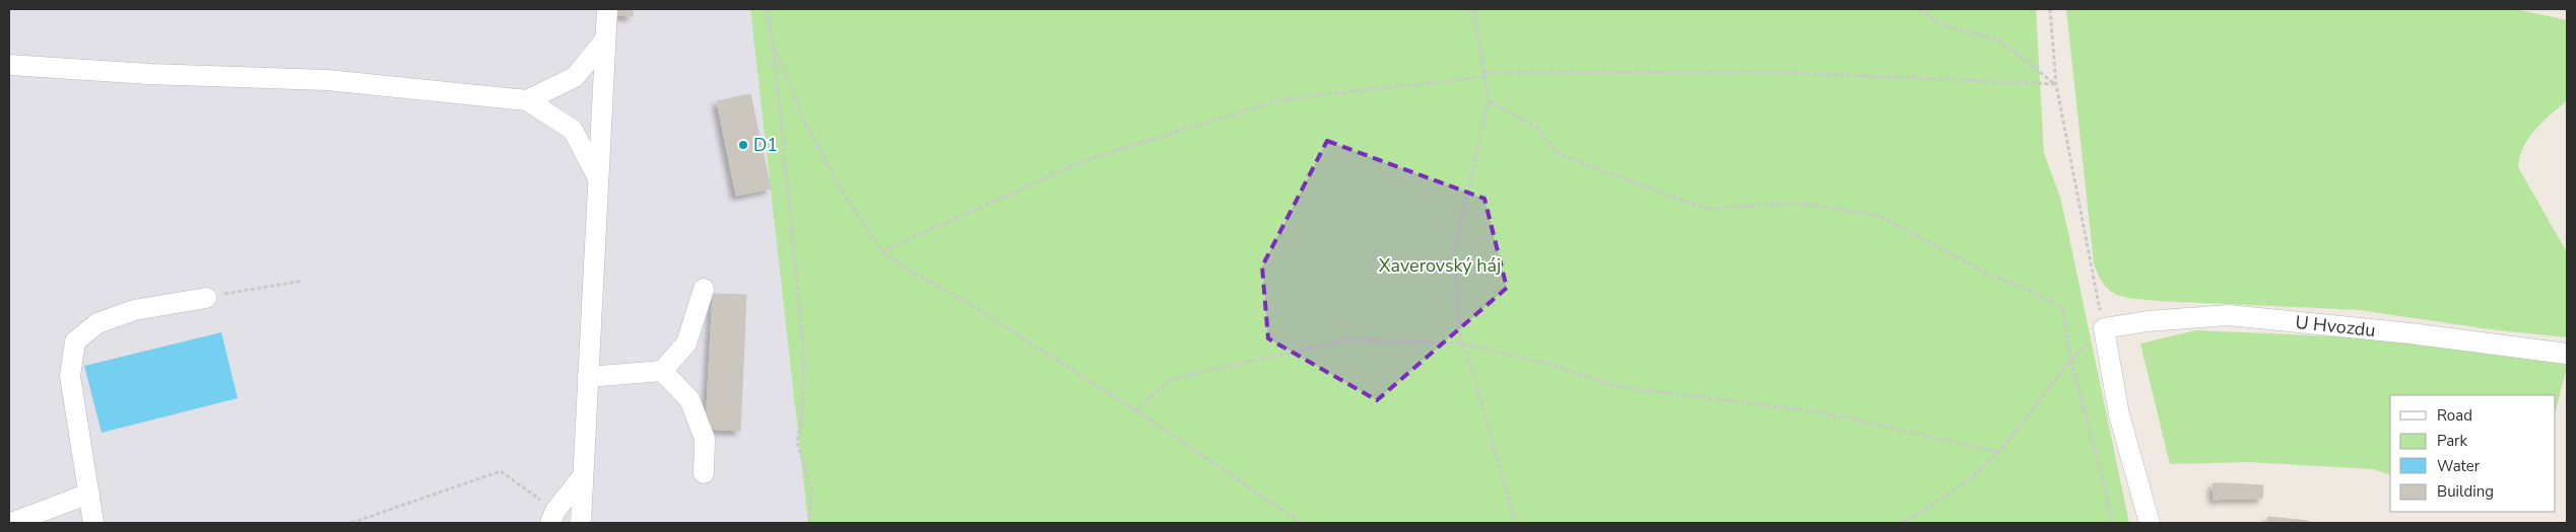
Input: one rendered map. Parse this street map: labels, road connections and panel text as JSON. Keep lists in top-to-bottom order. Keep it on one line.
{"streets":{"lane":["U Hvozdu"]},"parks":["Xaverovský háj"],"places":["D1"],"legend":["Road","Park","Water","Building"]}
